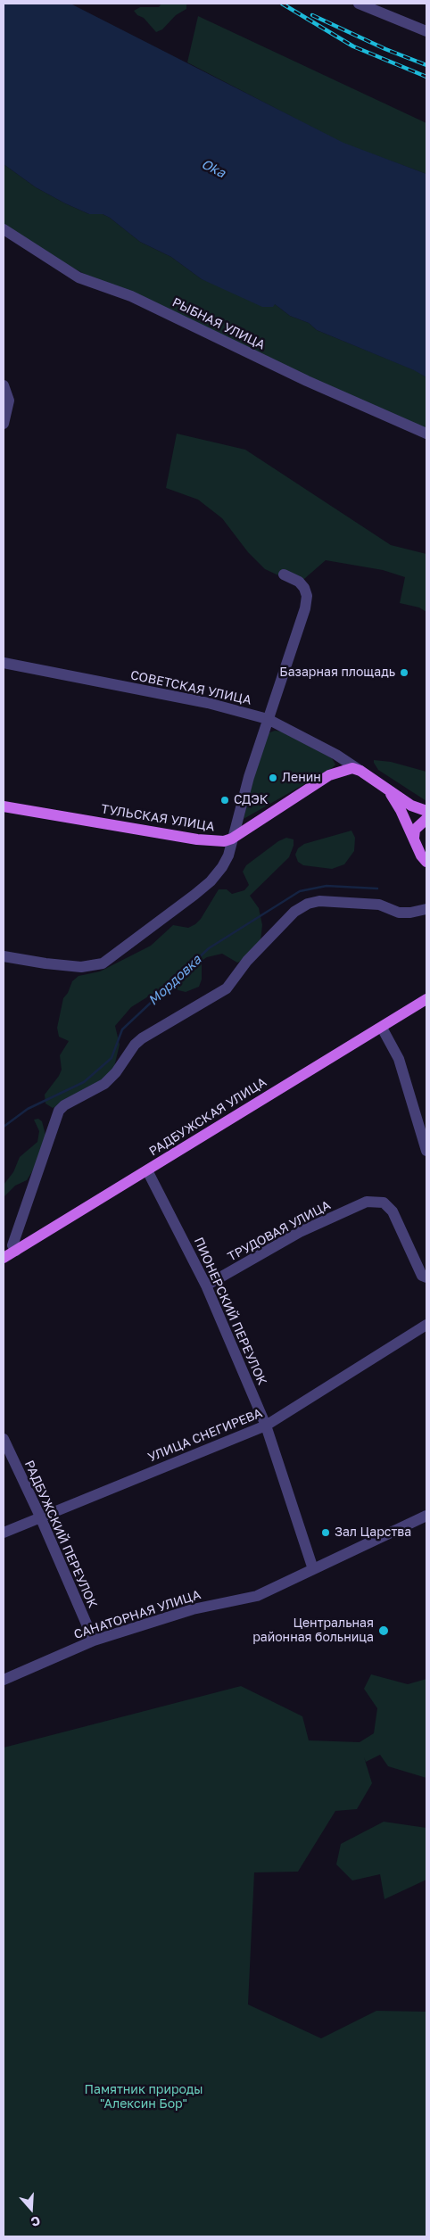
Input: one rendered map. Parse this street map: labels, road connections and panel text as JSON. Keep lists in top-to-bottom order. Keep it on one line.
{"streets":{"main road":["ТУЛЬСКАЯ УЛИЦА","РАДБУЖСКАЯ УЛИЦА"],"street":["РЫБНАЯ УЛИЦА","СОВЕТСКАЯ УЛИЦА","ТРУДОВАЯ УЛИЦА","ПИОНЕРСКИЙ ПЕРЕУЛОК","УЛИЦА СНЕГИРЕВА","РАДБУЖСКИЙ ПЕРЕУЛОК","САНАТОРНАЯ УЛИЦА"]},"crossings":[["СОВЕТСКАЯ УЛИЦА","ТУЛЬСКАЯ УЛИЦА"],["РАДБУЖСКАЯ УЛИЦА","ПИОНЕРСКИЙ ПЕРЕУЛОК"],["ТРУДОВАЯ УЛИЦА","ПИОНЕРСКИЙ ПЕРЕУЛОК"],["ПИОНЕРСКИЙ ПЕРЕУЛОК","УЛИЦА СНЕГИРЕВА"],["ПИОНЕРСКИЙ ПЕРЕУЛОК","САНАТОРНАЯ УЛИЦА"],["УЛИЦА СНЕГИРЕВА","РАДБУЖСКИЙ ПЕРЕУЛОК"],["РАДБУЖСКИЙ ПЕРЕУЛОК","САНАТОРНАЯ УЛИЦА"]],"water":["Oka","Мордовка"],"parks":["Памятник природы \"Алексин Бор\""],"places":["Базарная площадь","Ленин","СДЭК","Зал Царства","Центральная районная больница"],"north":"bottom"}
